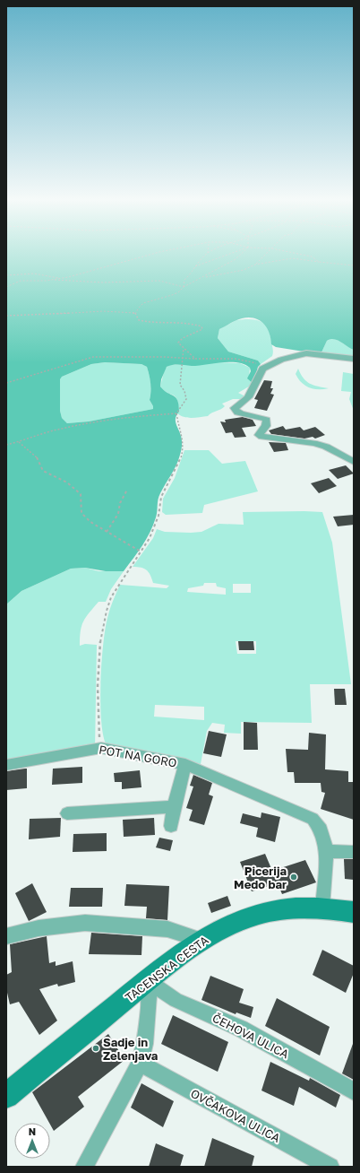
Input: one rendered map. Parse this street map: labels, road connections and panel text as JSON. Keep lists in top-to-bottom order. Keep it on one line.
{"streets":{"main road":["TACENSKA CESTA"],"street":["POT NA GORO","ČEHOVA ULICA","OVČAKOVA ULICA"]},"crossings":[["POT NA GORO","TACENSKA CESTA"],["TACENSKA CESTA","ČEHOVA ULICA"]],"places":["Picerija Medo bar","Sadje in Zelenjava"],"north":"top"}
